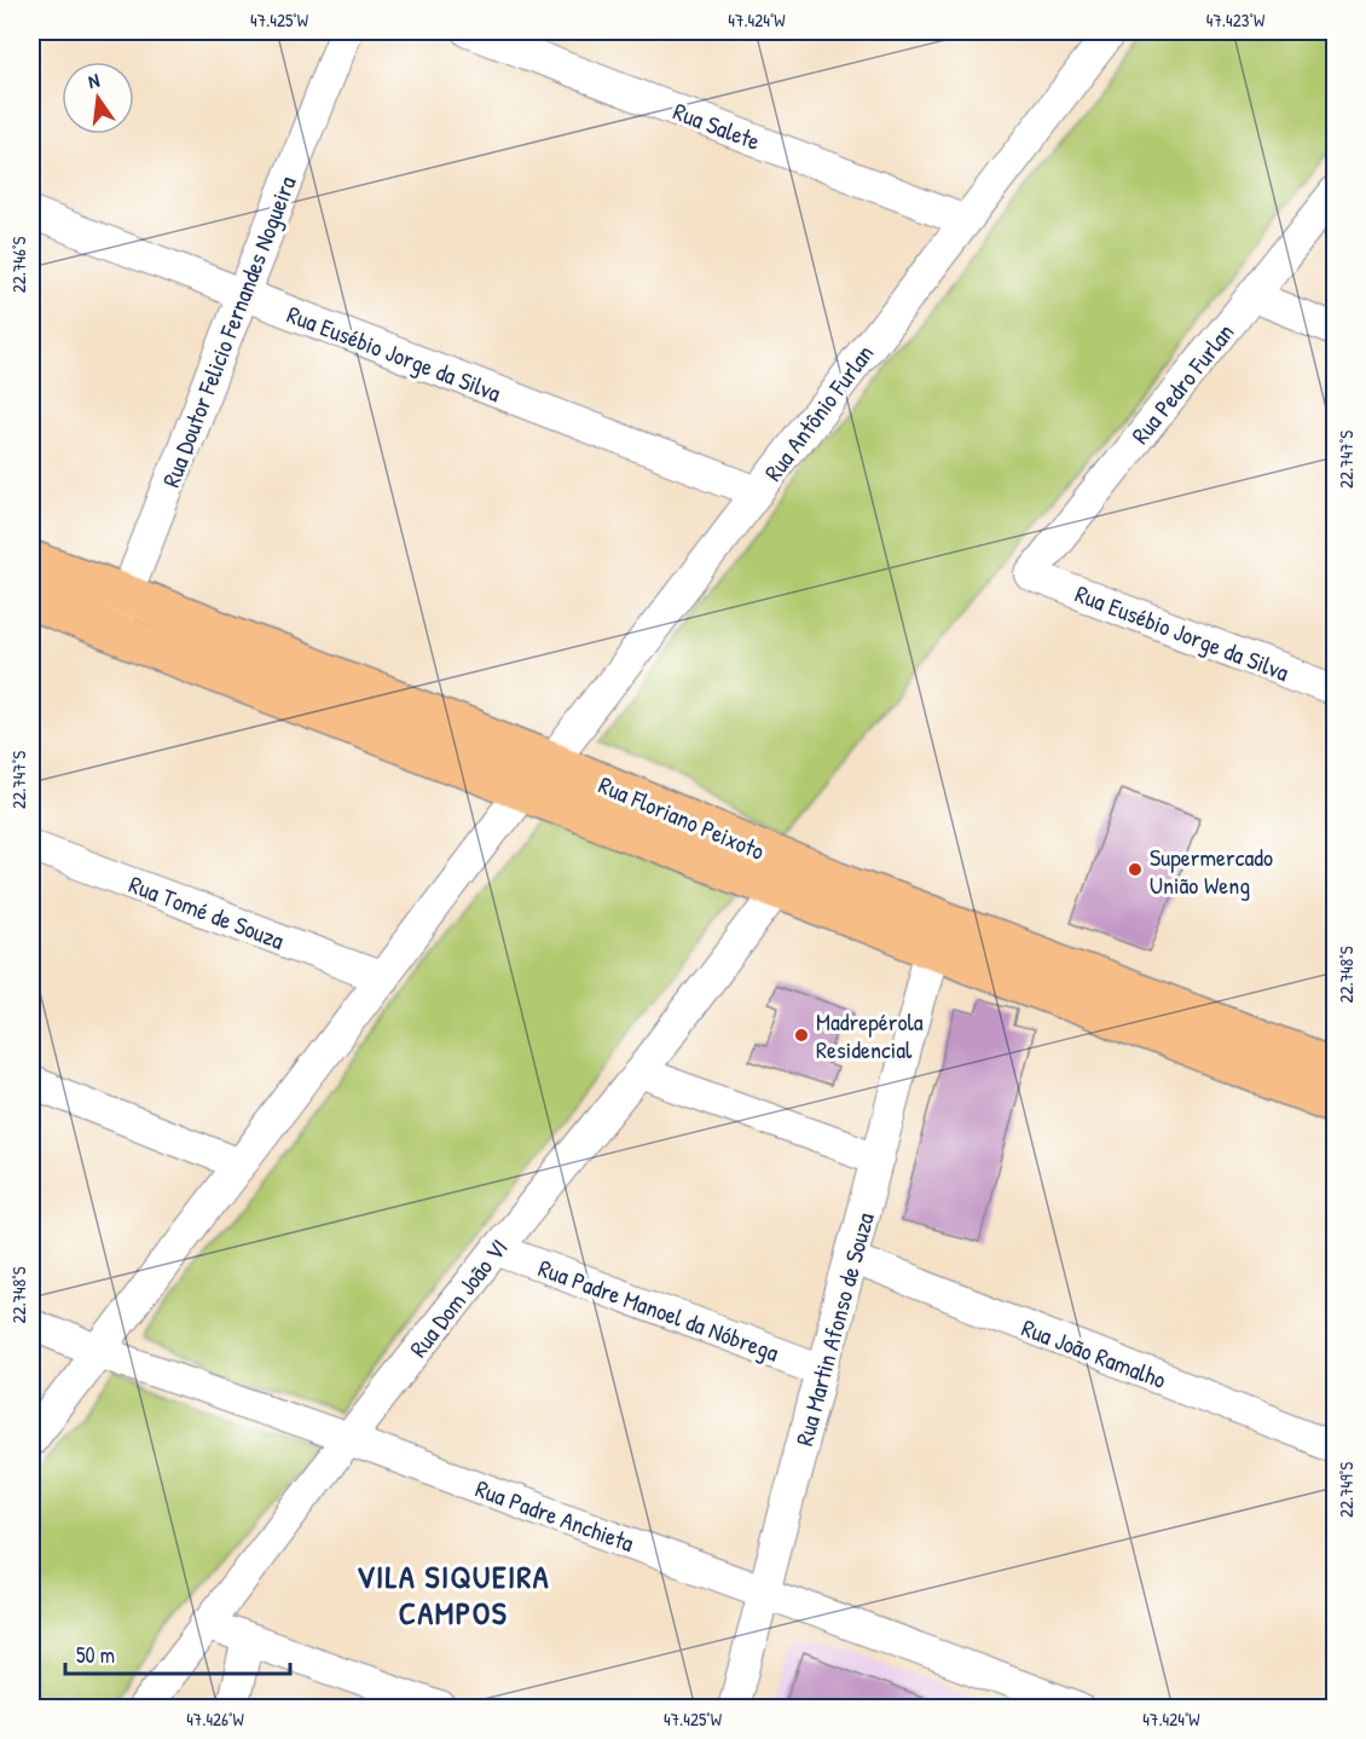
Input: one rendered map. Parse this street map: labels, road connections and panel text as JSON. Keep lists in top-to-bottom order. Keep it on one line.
{"streets":{"main road":["Rua Floriano Peixoto"],"street":["Rua Salete","Rua Doutor Felicio Fernandes Nogueira","Rua Eusébio Jorge da Silva","Rua Pedro Furlan","Rua Antônio Furlan","Rua Tomé de Souza","Rua Dom João VI","Rua Padre Manoel da Nóbrega","Rua Martin Afonso de Souza","Rua João Ramalho","Rua Padre Anchieta"]},"crossings":[["Rua Salete","Rua Antônio Furlan"],["Rua Doutor Felicio Fernandes Nogueira","Rua Eusébio Jorge da Silva"],["Rua Doutor Felicio Fernandes Nogueira","Rua Floriano Peixoto"],["Rua Eusébio Jorge da Silva","Rua Pedro Furlan"],["Rua Eusébio Jorge da Silva","Rua Antônio Furlan"],["Rua Antônio Furlan","Rua Floriano Peixoto"],["Rua Floriano Peixoto","Rua Dom João VI"],["Rua Floriano Peixoto","Rua Martin Afonso de Souza"],["Rua Dom João VI","Rua Padre Manoel da Nóbrega"],["Rua Dom João VI","Rua Padre Anchieta"],["Rua Padre Manoel da Nóbrega","Rua Martin Afonso de Souza"],["Rua Martin Afonso de Souza","Rua João Ramalho"],["Rua Martin Afonso de Souza","Rua Padre Anchieta"]],"districts":["VILA SIQUEIRA CAMPOS"],"places":["Supermercado União Weng","Madrepérola Residencial"],"scale_bar":"50 m","north":"top","coordinates":["47.425°W","47.424°W","47.423°W","22.746°S","22.747°S","22.748°S","22.749°S","47.426°W"]}
